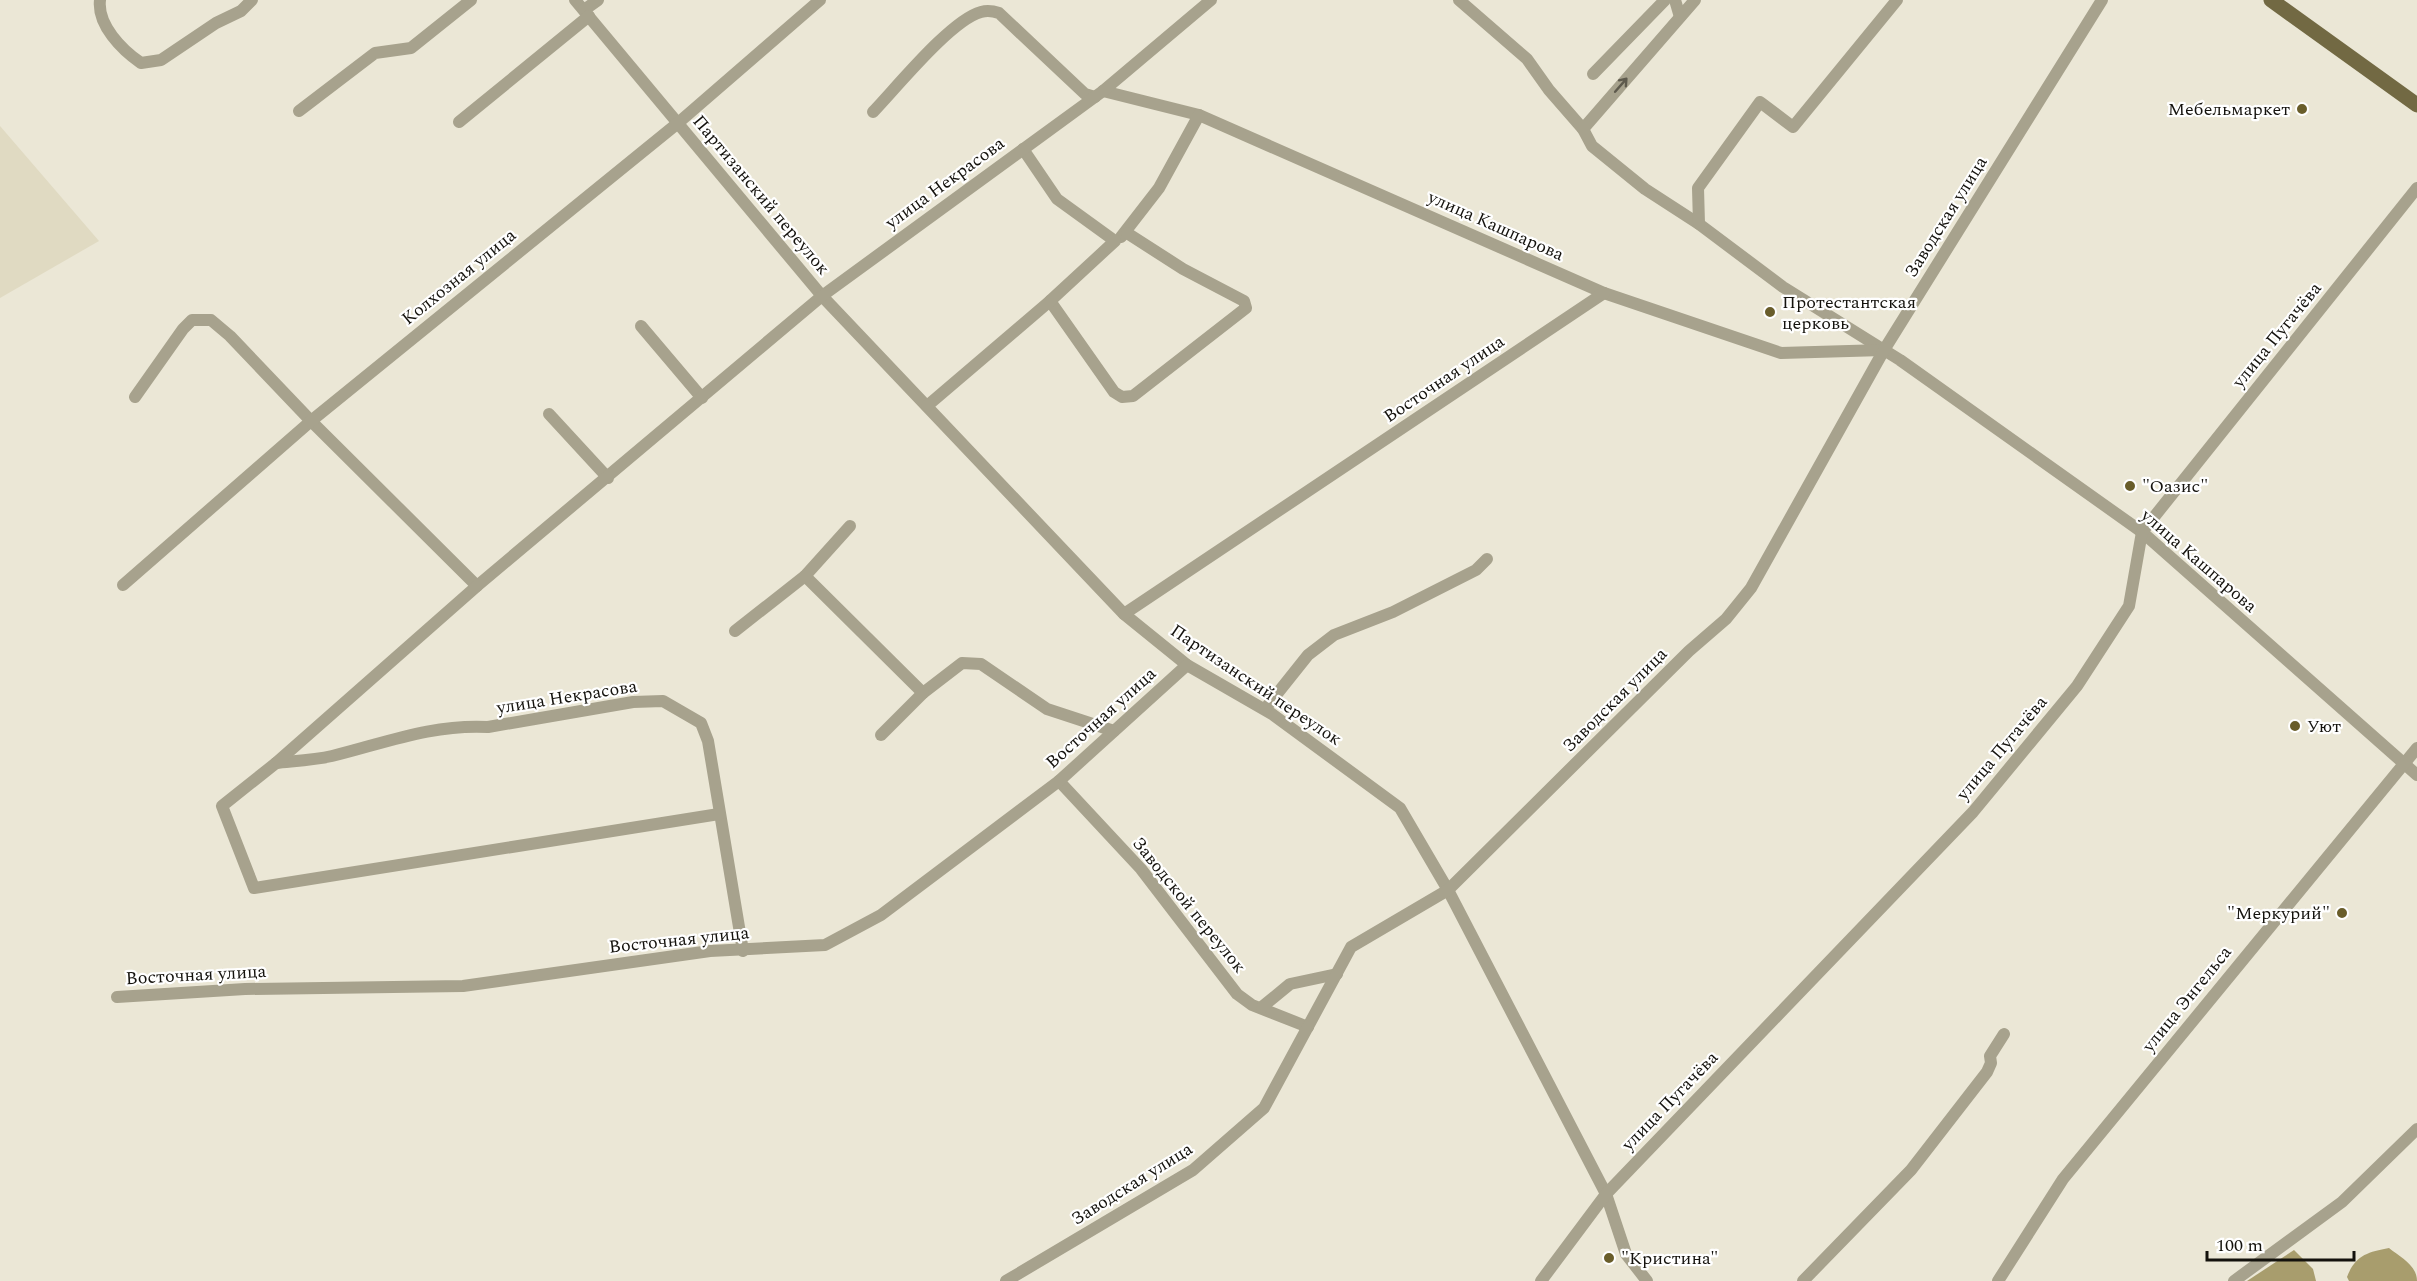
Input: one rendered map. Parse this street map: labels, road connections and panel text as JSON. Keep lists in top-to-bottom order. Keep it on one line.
{"streets":{"street":["улица Некрасова","Партизанский переулок","Заводская улица","улица Кашпарова","Колхозная улица","улица Пугачёва","Восточная улица","Заводской переулок","улица Энгельса"]},"crossings":[["улица Некрасова","Партизанский переулок"],["улица Некрасова","улица Кашпарова"],["улица Некрасова","Восточная улица"],["Партизанский переулок","Заводская улица"],["Партизанский переулок","Колхозная улица"],["Партизанский переулок","улица Пугачёва"],["Партизанский переулок","Восточная улица"],["Заводская улица","улица Кашпарова"],["Заводская улица","Заводской переулок"],["улица Кашпарова","улица Пугачёва"],["улица Кашпарова","Восточная улица"],["улица Кашпарова","улица Энгельса"],["Восточная улица","Заводской переулок"]],"places":["Мебельмаркет","Протестантская церковь","\"Оазис\"","Уют","\"Меркурий\"","\"Кристина\""],"scale_bar":"100 m"}
